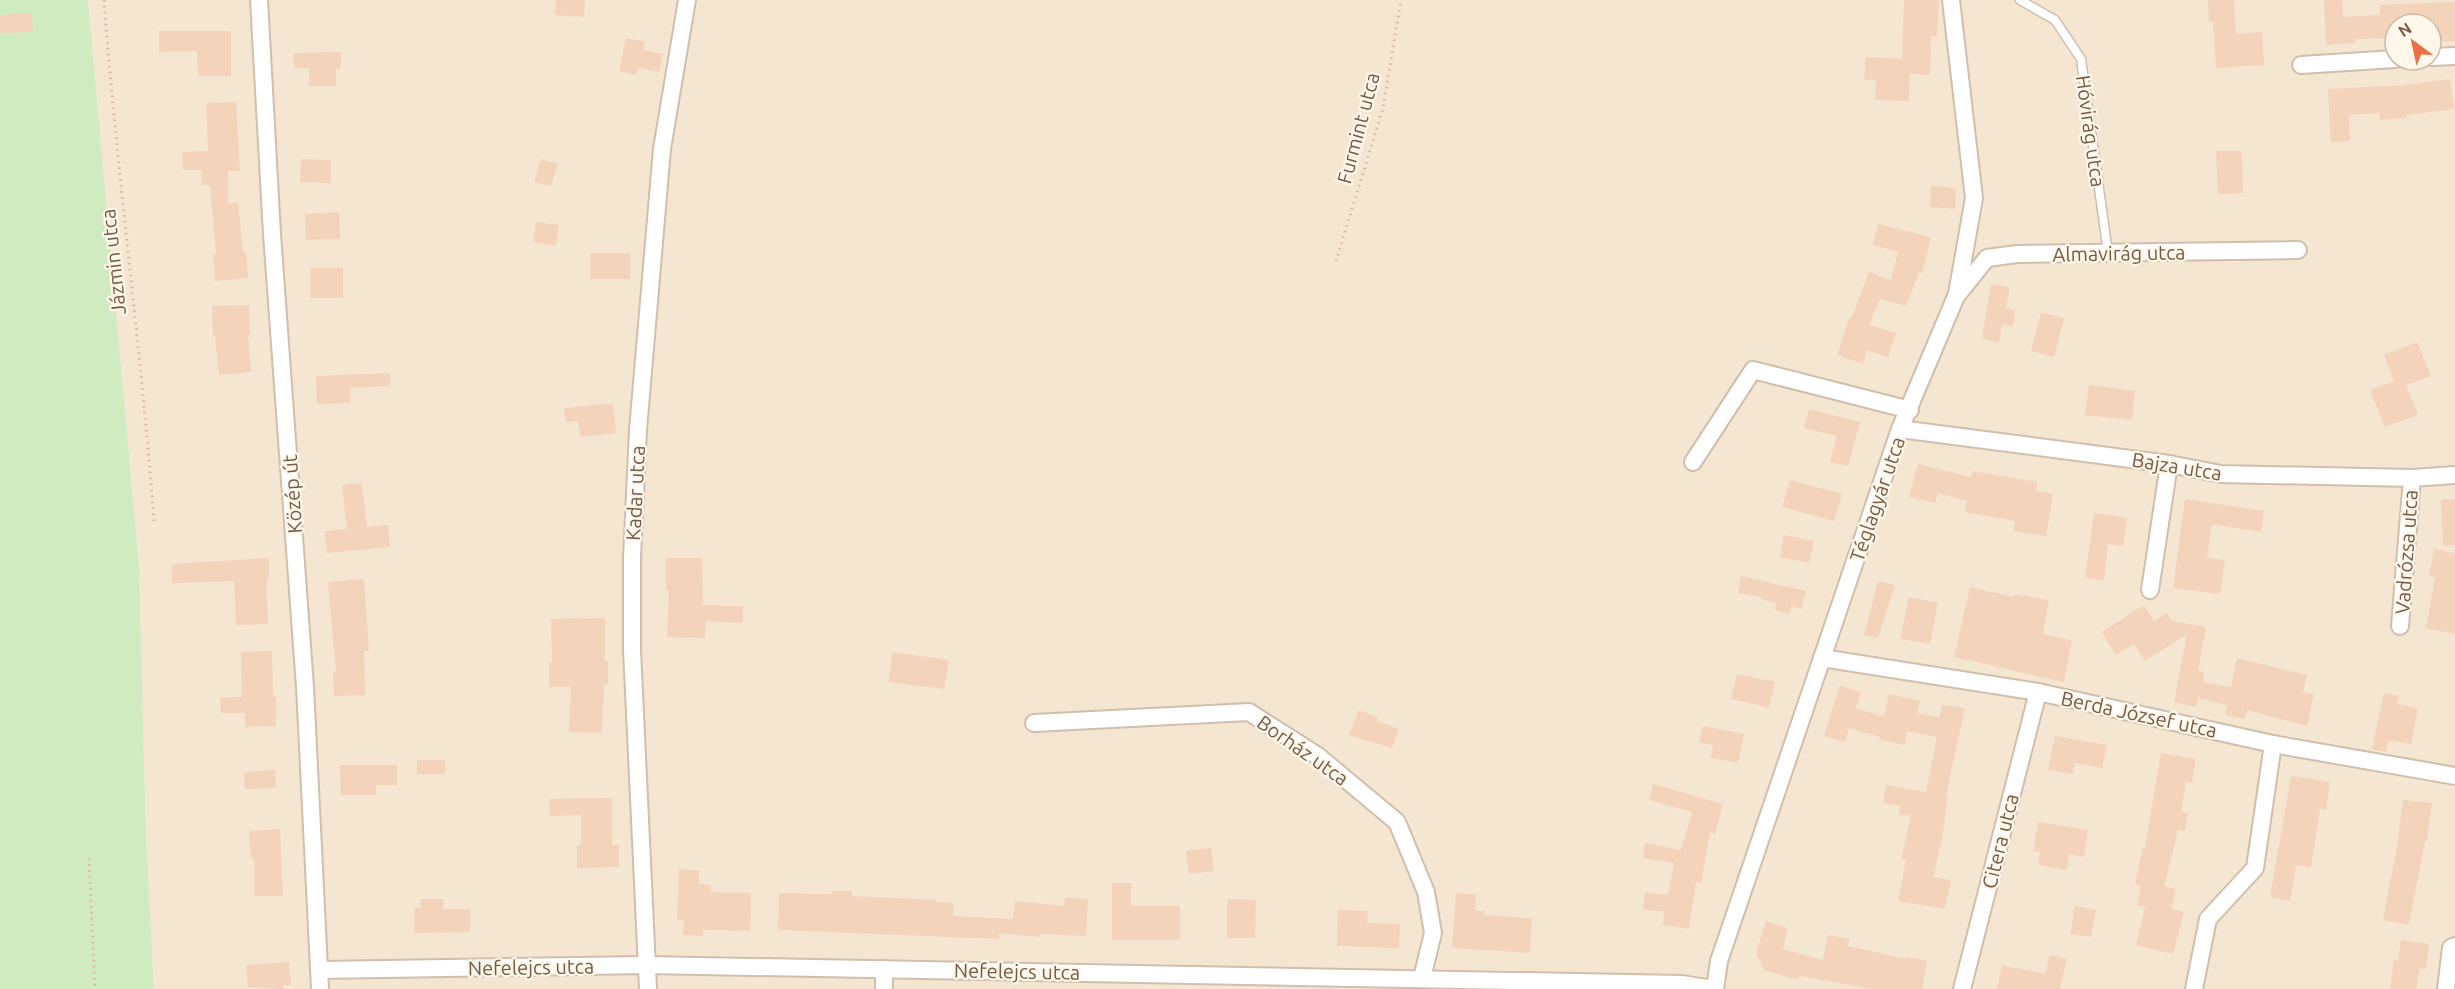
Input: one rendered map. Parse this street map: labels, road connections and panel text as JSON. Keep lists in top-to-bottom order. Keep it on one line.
{"streets":{"street":["Almavirág utca","Bajza utca","Kadar utca","Közép út","Téglagyár utca","Vadrózsa utca","Berda József utca","Borház utca","Citera utca","Nefelejcs utca"],"lane":["Hóvirág utca"],"path":["Furmint utca","Jázmin utca"]},"crossings":[["Hóvirág utca","Almavirág utca"],["Almavirág utca","Téglagyár utca"],["Bajza utca","Téglagyár utca"],["Bajza utca","Vadrózsa utca"],["Kadar utca","Nefelejcs utca"],["Közép út","Nefelejcs utca"],["Téglagyár utca","Berda József utca"],["Téglagyár utca","Nefelejcs utca"],["Berda József utca","Citera utca"],["Borház utca","Nefelejcs utca"]],"north":"top left"}
